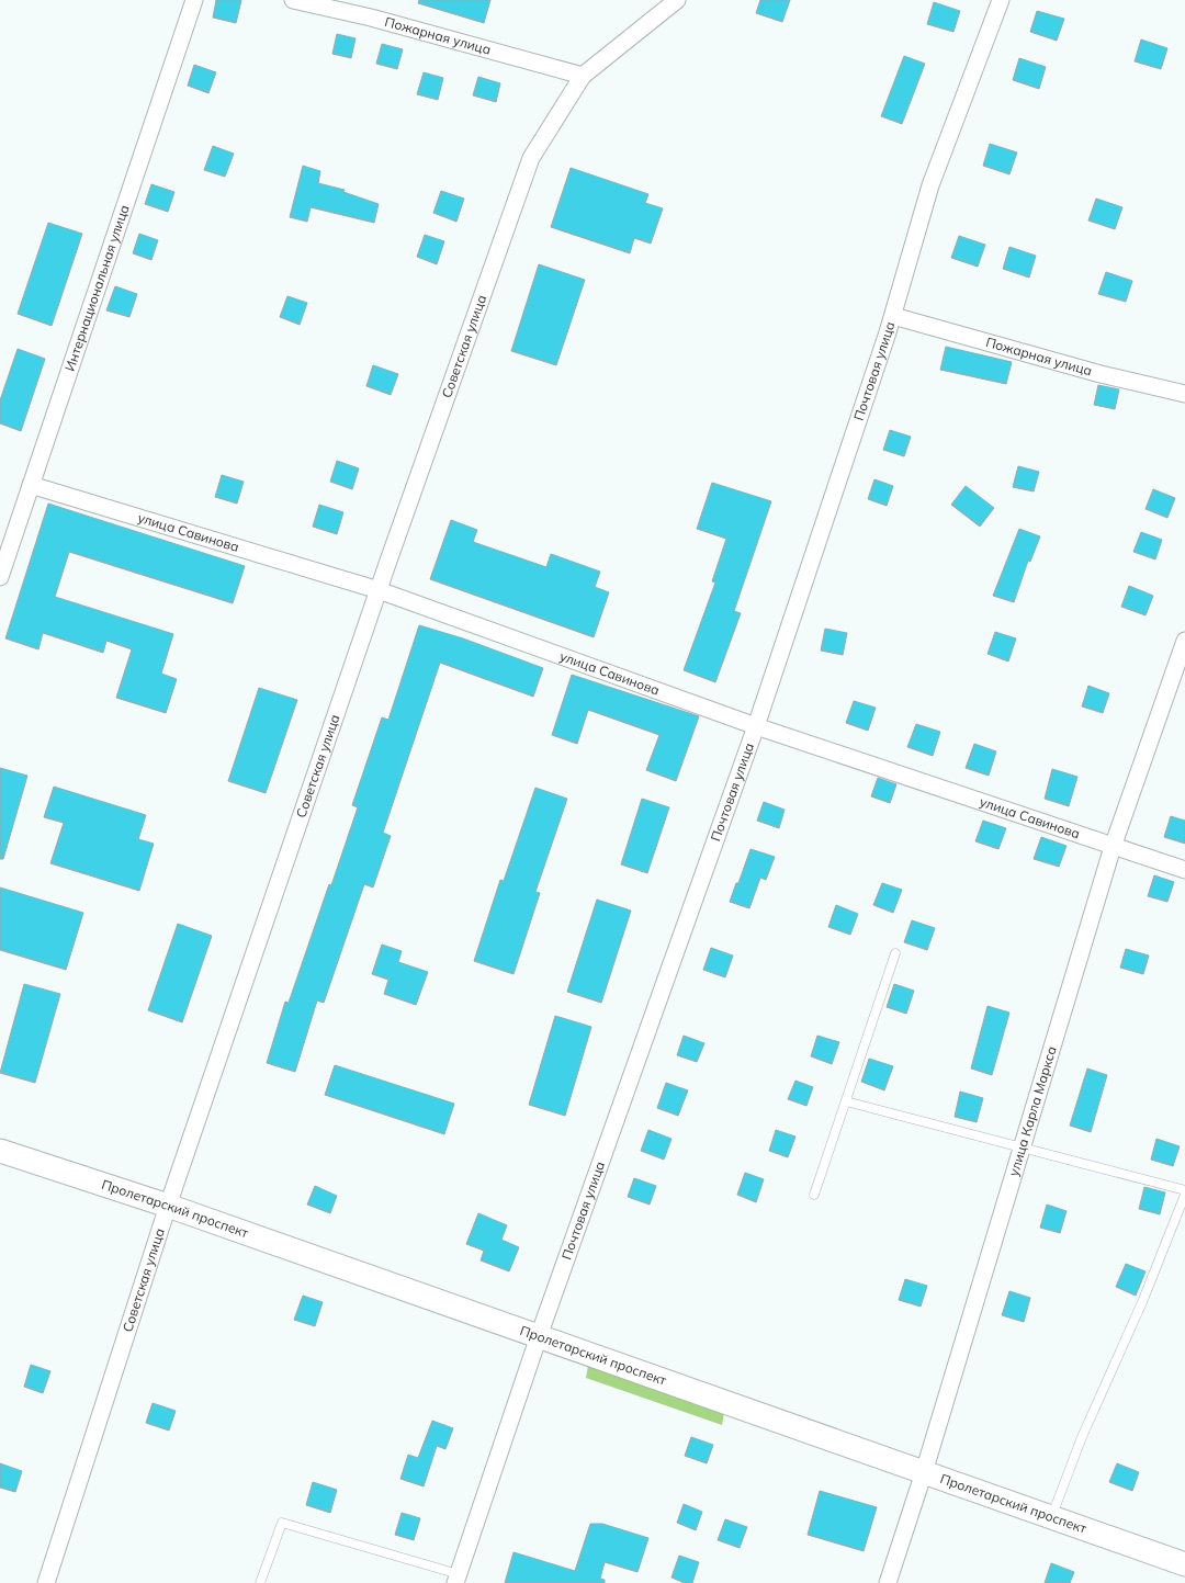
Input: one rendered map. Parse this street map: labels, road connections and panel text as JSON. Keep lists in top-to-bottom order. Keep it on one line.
{"streets":{"street":["Пожарная улица","Интернациональная улица","Советская улица","Почтовая улица","улица Савинова","улица Карла Маркса","Пролетарский проспект"]},"crossings":[["Пожарная улица","Советская улица"],["Пожарная улица","Почтовая улица"],["Интернациональная улица","улица Савинова"],["Советская улица","улица Савинова"],["Советская улица","Пролетарский проспект"],["Почтовая улица","улица Савинова"],["Почтовая улица","Пролетарский проспект"],["улица Савинова","улица Карла Маркса"],["улица Карла Маркса","Пролетарский проспект"]]}
